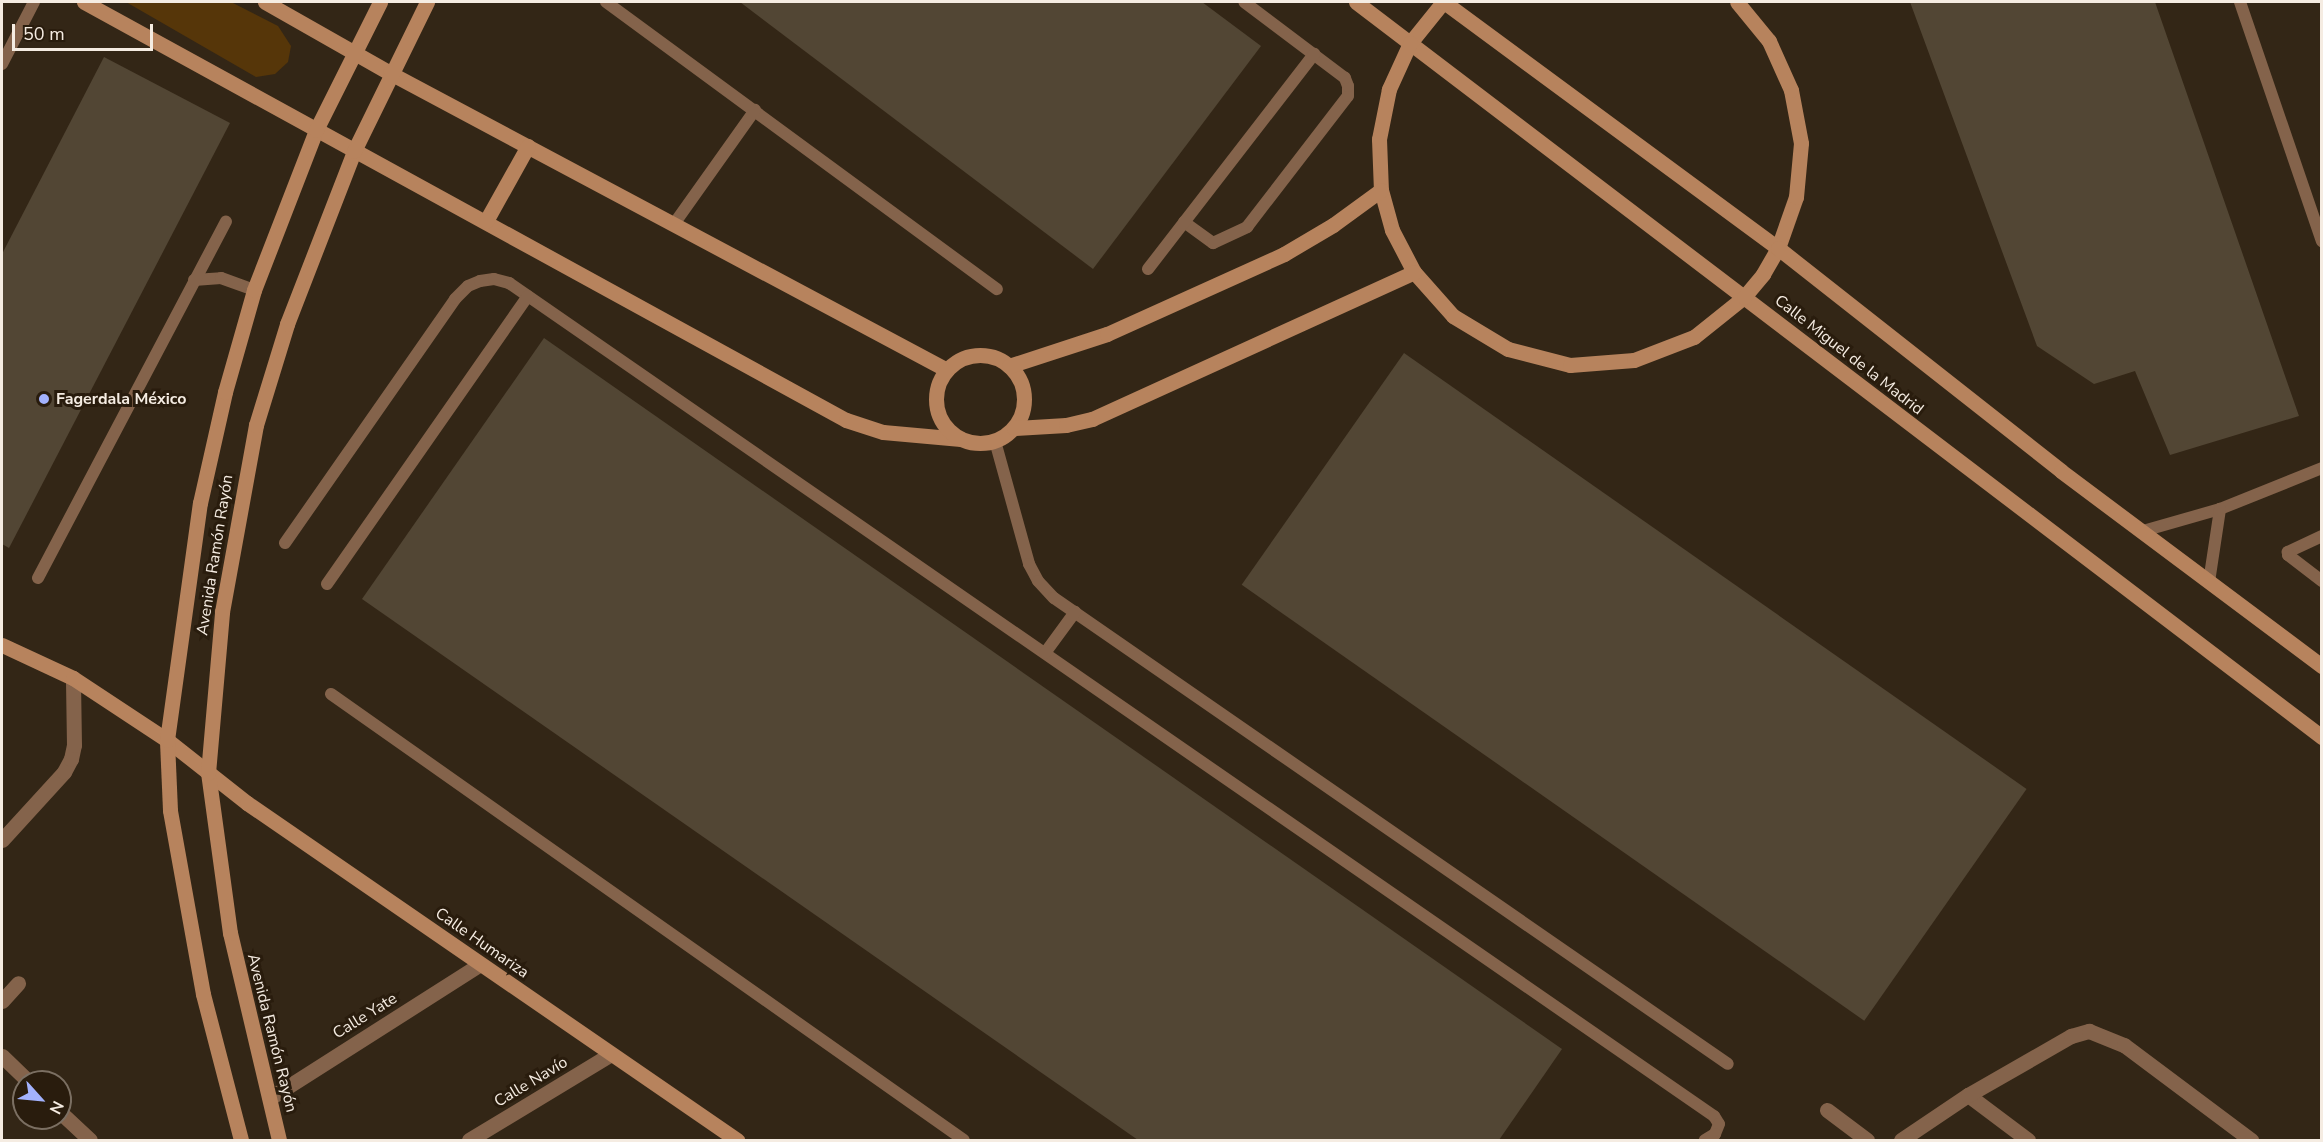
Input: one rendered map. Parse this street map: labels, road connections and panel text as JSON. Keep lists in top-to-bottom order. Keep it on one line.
{"streets":{"main road":["Calle Miguel de la Madrid","Avenida Ramón Rayón","Calle Humariza"],"street":["Calle Yate","Calle Navío"]},"crossings":[["Avenida Ramón Rayón","Calle Humariza"],["Avenida Ramón Rayón","Calle Yate"],["Calle Humariza","Calle Yate"],["Calle Humariza","Calle Navío"]],"places":["Fagerdala México"],"scale_bar":"50 m","north":"bottom right"}
